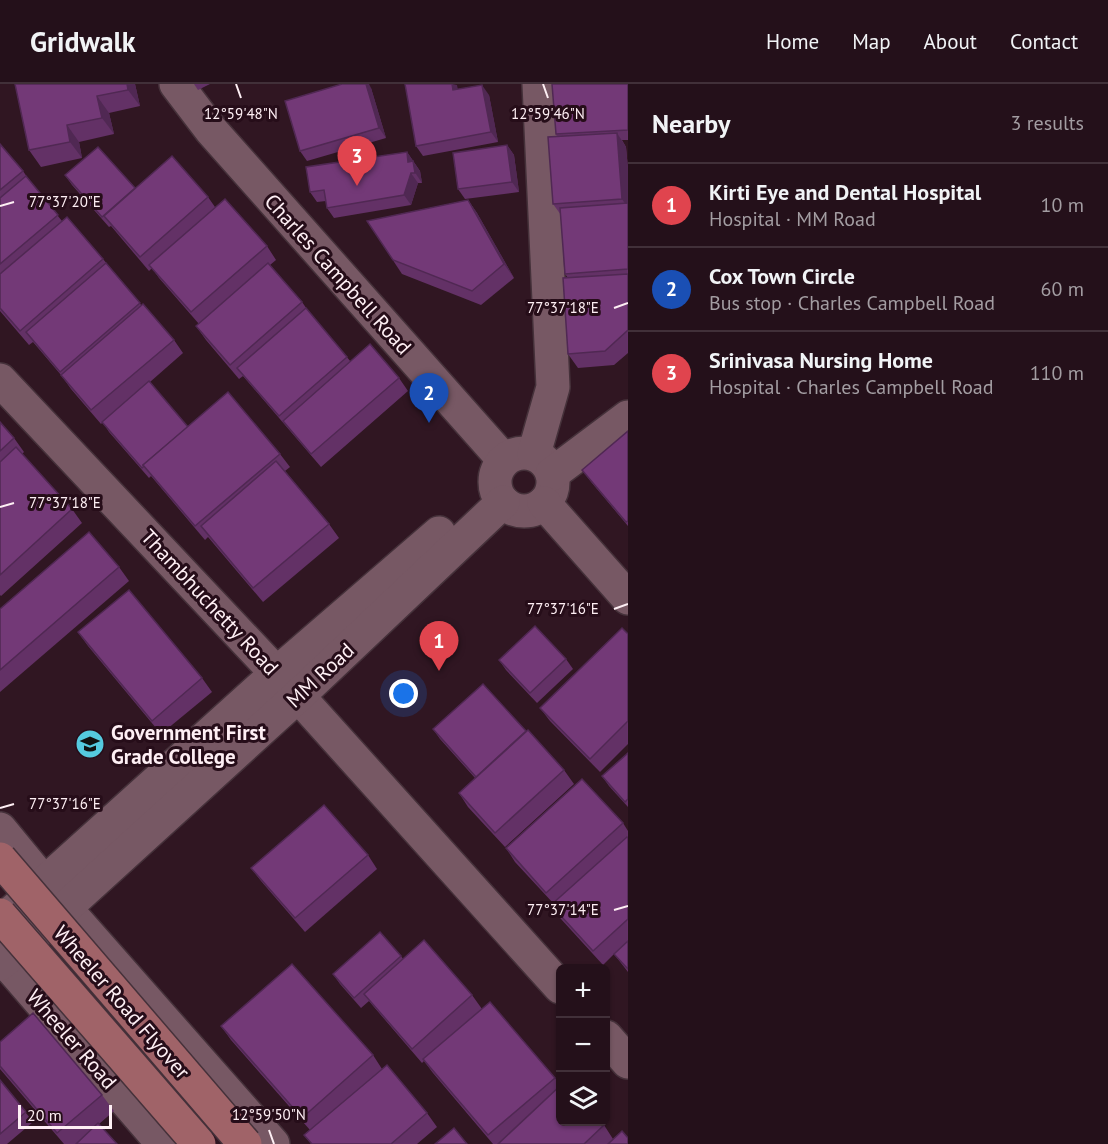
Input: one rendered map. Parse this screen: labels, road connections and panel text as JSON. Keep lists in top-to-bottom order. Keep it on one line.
{"streets":{"main road":["Wheeler Road Flyover"],"street":["Charles Campbell Road","Thambhuchetty Road","MM Road","Wheeler Road"]},"crossings":[["Charles Campbell Road","MM Road"],["Thambhuchetty Road","MM Road"],["MM Road","Wheeler Road"]],"places":{"school or university":["Government First Grade College"]},"scale_bar":"20 m","page":{"header":"Gridwalk","nav":["Home","Map","About","Contact"],"heading":["Nearby","3 results"],"pins":["3","2","1"],"list":[{"mark":"1","name":"Kirti Eye and Dental Hospital","note":"Hospital · MM Road","value":"10 m"},{"mark":"2","name":"Cox Town Circle","note":"Bus stop · Charles Campbell Road","value":"60 m"},{"mark":"3","name":"Srinivasa Nursing Home","note":"Hospital · Charles Campbell Road","value":"110 m"}],"map_buttons":["+","−"],"scale":"20 m"},"coordinates":["12°59'48\"N","12°59'46\"N","77°37'20\"E","77°37'18\"E","77°37'16\"E","77°37'14\"E","12°59'50\"N"]}
